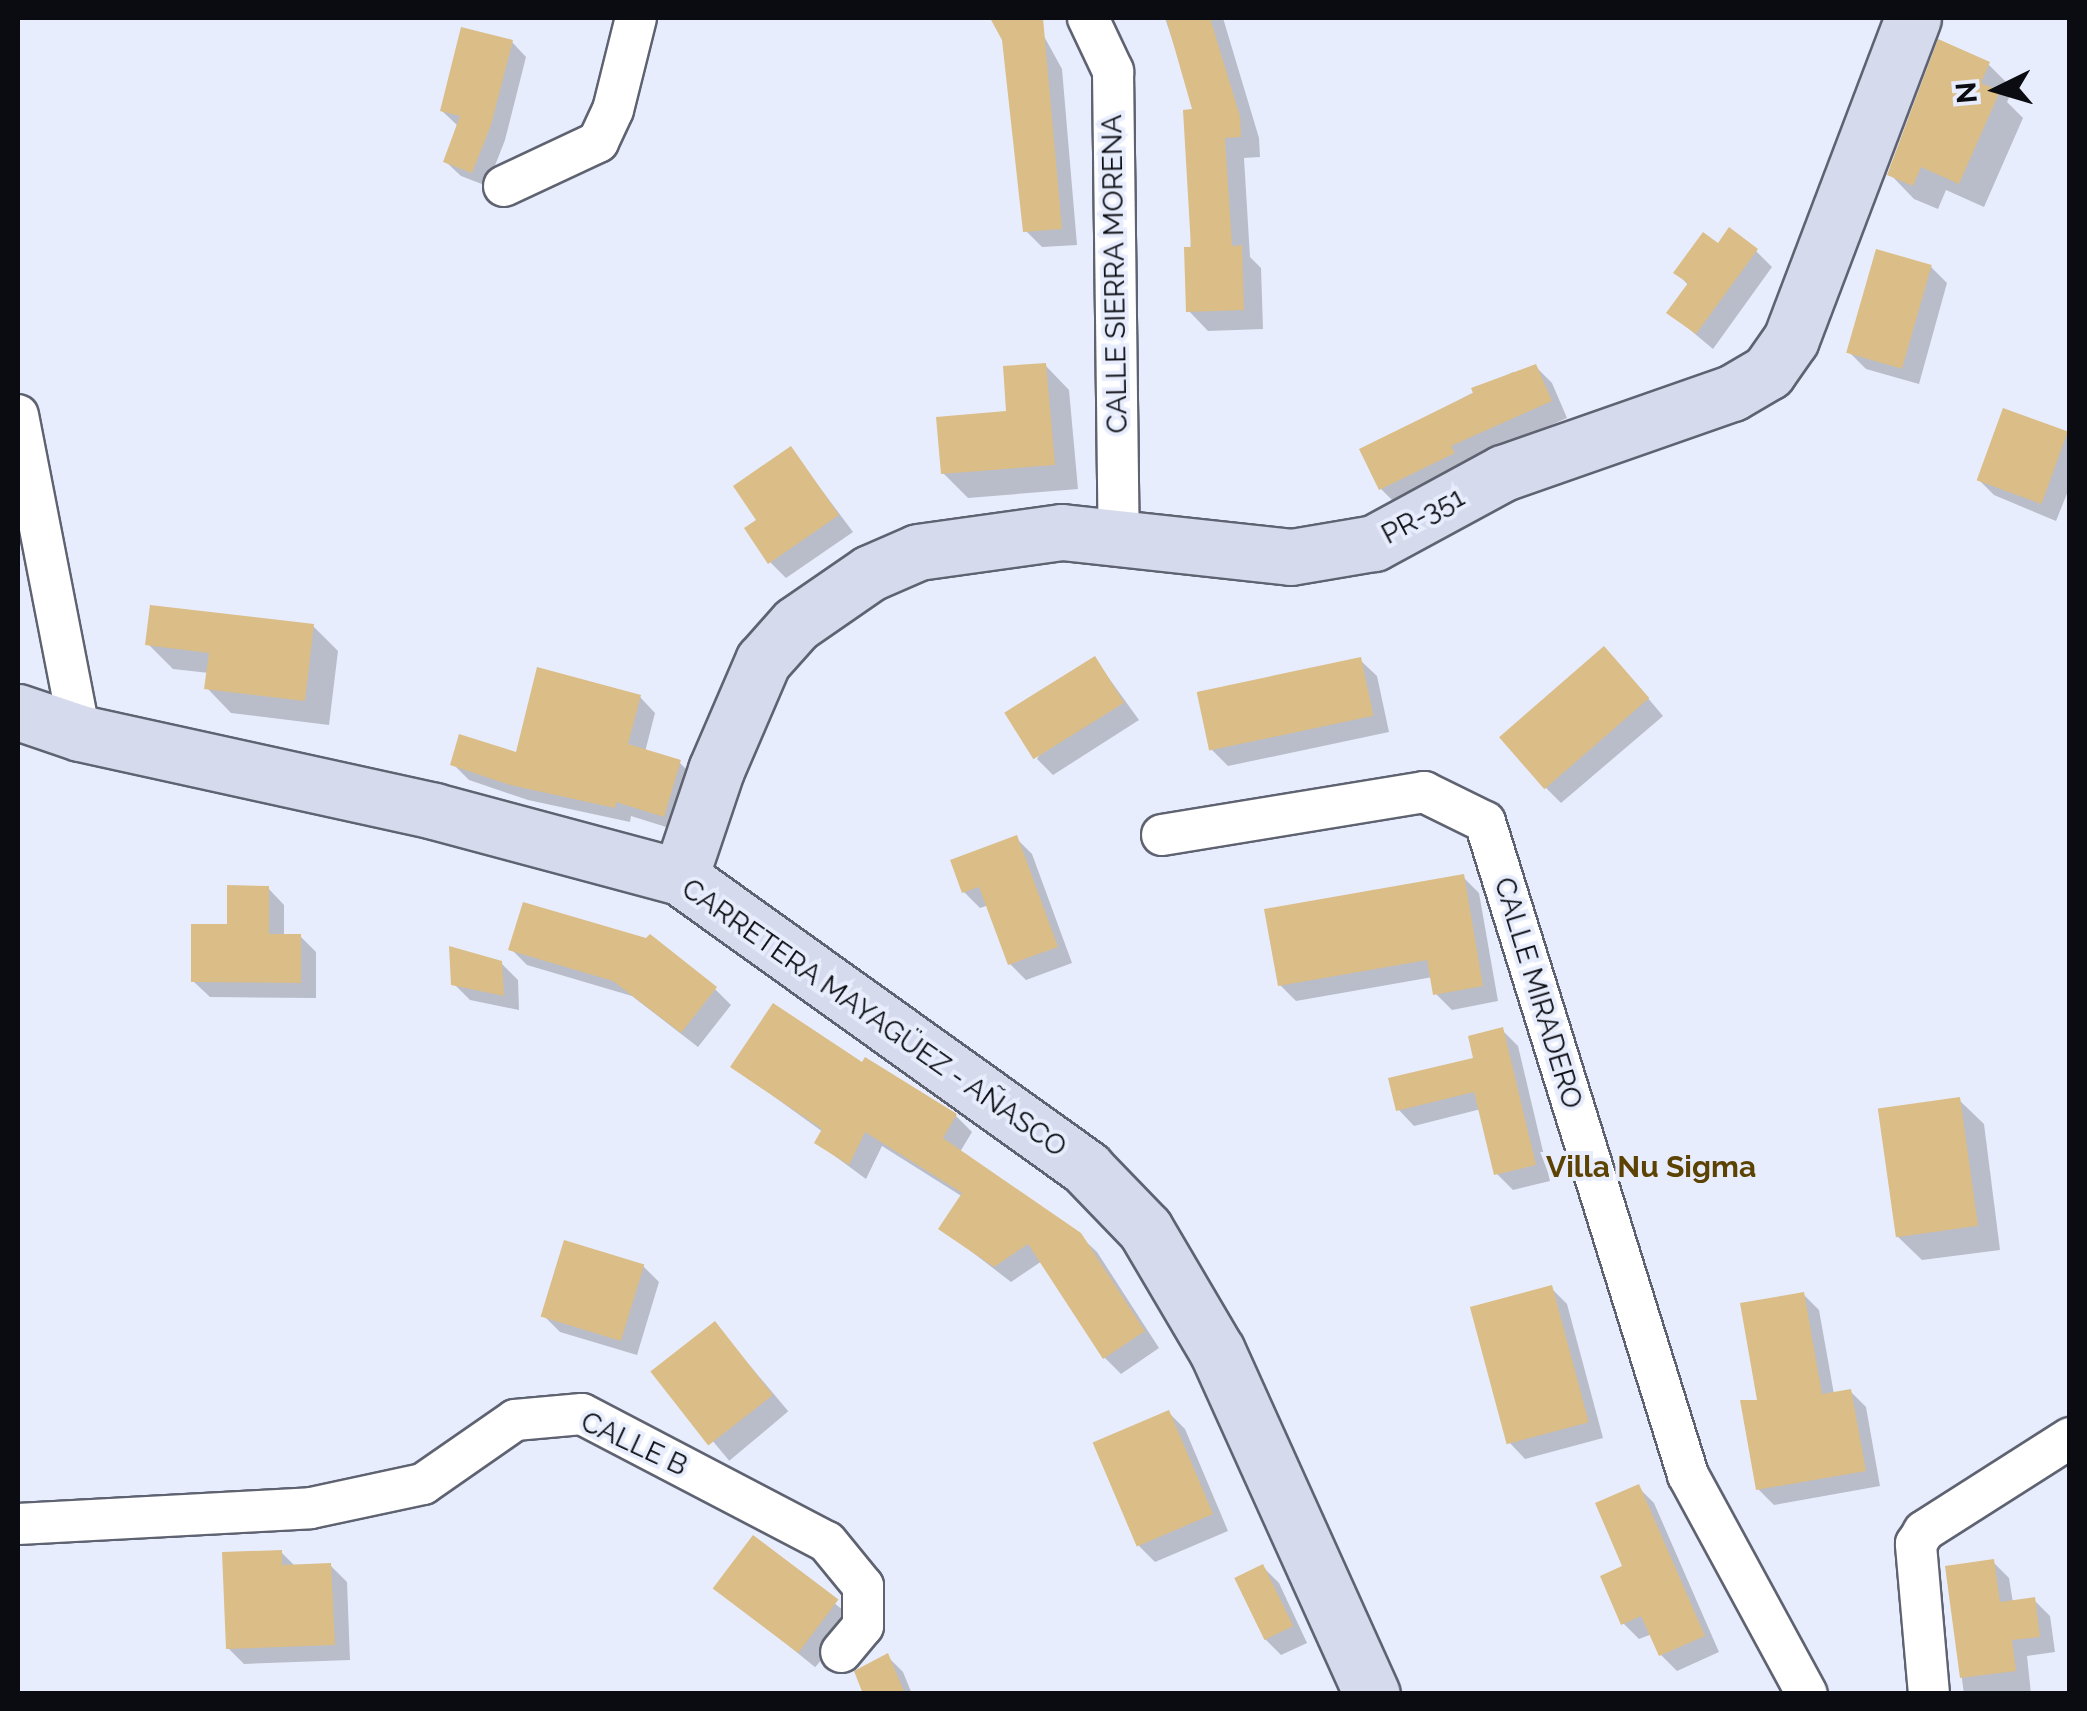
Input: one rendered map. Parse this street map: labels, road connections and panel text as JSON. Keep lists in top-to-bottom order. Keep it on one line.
{"streets":{"main road":["PR-351","CARRETERA MAYAGÜEZ - AÑASCO"],"street":["CALLE SIERRA MORENA","CALLE MIRADERO","CALLE B"]},"crossings":[["CALLE SIERRA MORENA","PR-351"],["PR-351","CARRETERA MAYAGÜEZ - AÑASCO"]],"districts":["Villa Nu Sigma"],"north":"left"}
